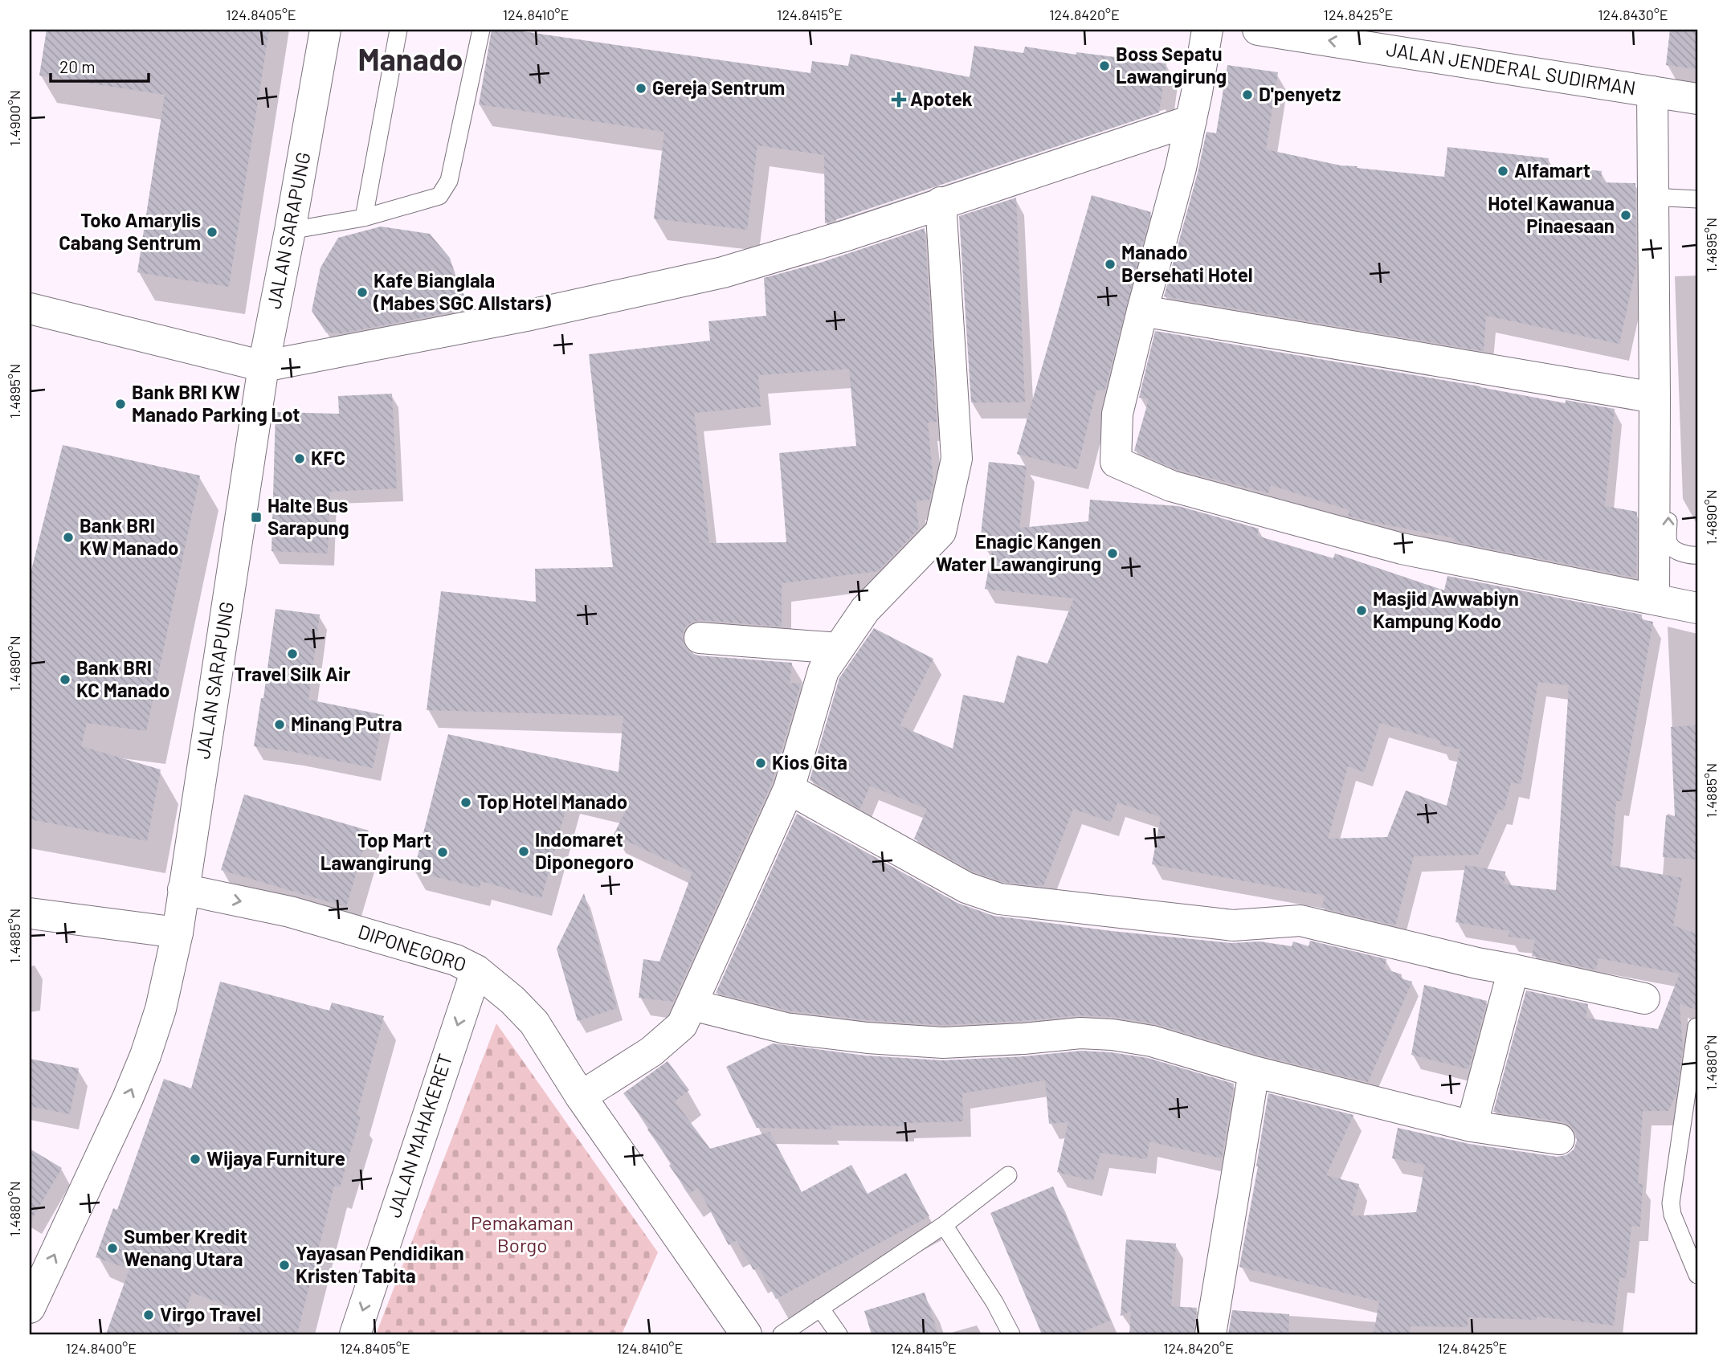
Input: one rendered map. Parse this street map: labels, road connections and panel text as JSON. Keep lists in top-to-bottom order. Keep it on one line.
{"streets":{"main road":["JALAN JENDERAL SUDIRMAN","JALAN SARAPUNG","DIPONEGORO","JALAN MAHAKERET"]},"crossings":[["JALAN SARAPUNG","DIPONEGORO"],["DIPONEGORO","JALAN MAHAKERET"]],"one_way":["JALAN JENDERAL SUDIRMAN","DIPONEGORO","JALAN MAHAKERET"],"districts":["Manado"],"parks":["Pemakaman Borgo"],"places":{"other":["Boss Sepatu Lawangirung","Gereja Sentrum","D'penyetz","Alfamart","Hotel Kawanua Pinaesaan","Toko Amarylis Cabang Sentrum","Manado Bersehati Hotel","Kafe Bianglala (Mabes SGC Allstars)","Bank BRI KW Manado Parking Lot","KFC","Bank BRI KW Manado","Enagic Kangen Water Lawangirung","Masjid Awwabiyn Kampung Kodo","Travel Silk Air","Bank BRI KC Manado","Minang Putra","Kios Gita","Top Hotel Manado","Indomaret Diponegoro","Top Mart Lawangirung","Wijaya Furniture","Sumber Kredit Wenang Utara","Yayasan Pendidikan Kristen Tabita","Virgo Travel"],"health":["Apotek"],"transit":["Halte Bus Sarapung"]},"scale_bar":"20 m","coordinates":["124.8405°E","124.8410°E","124.8415°E","124.8420°E","124.8425°E","124.8430°E","1.4900°N","1.4895°N","1.4890°N","1.4885°N","1.4880°N","124.8400°E"]}
